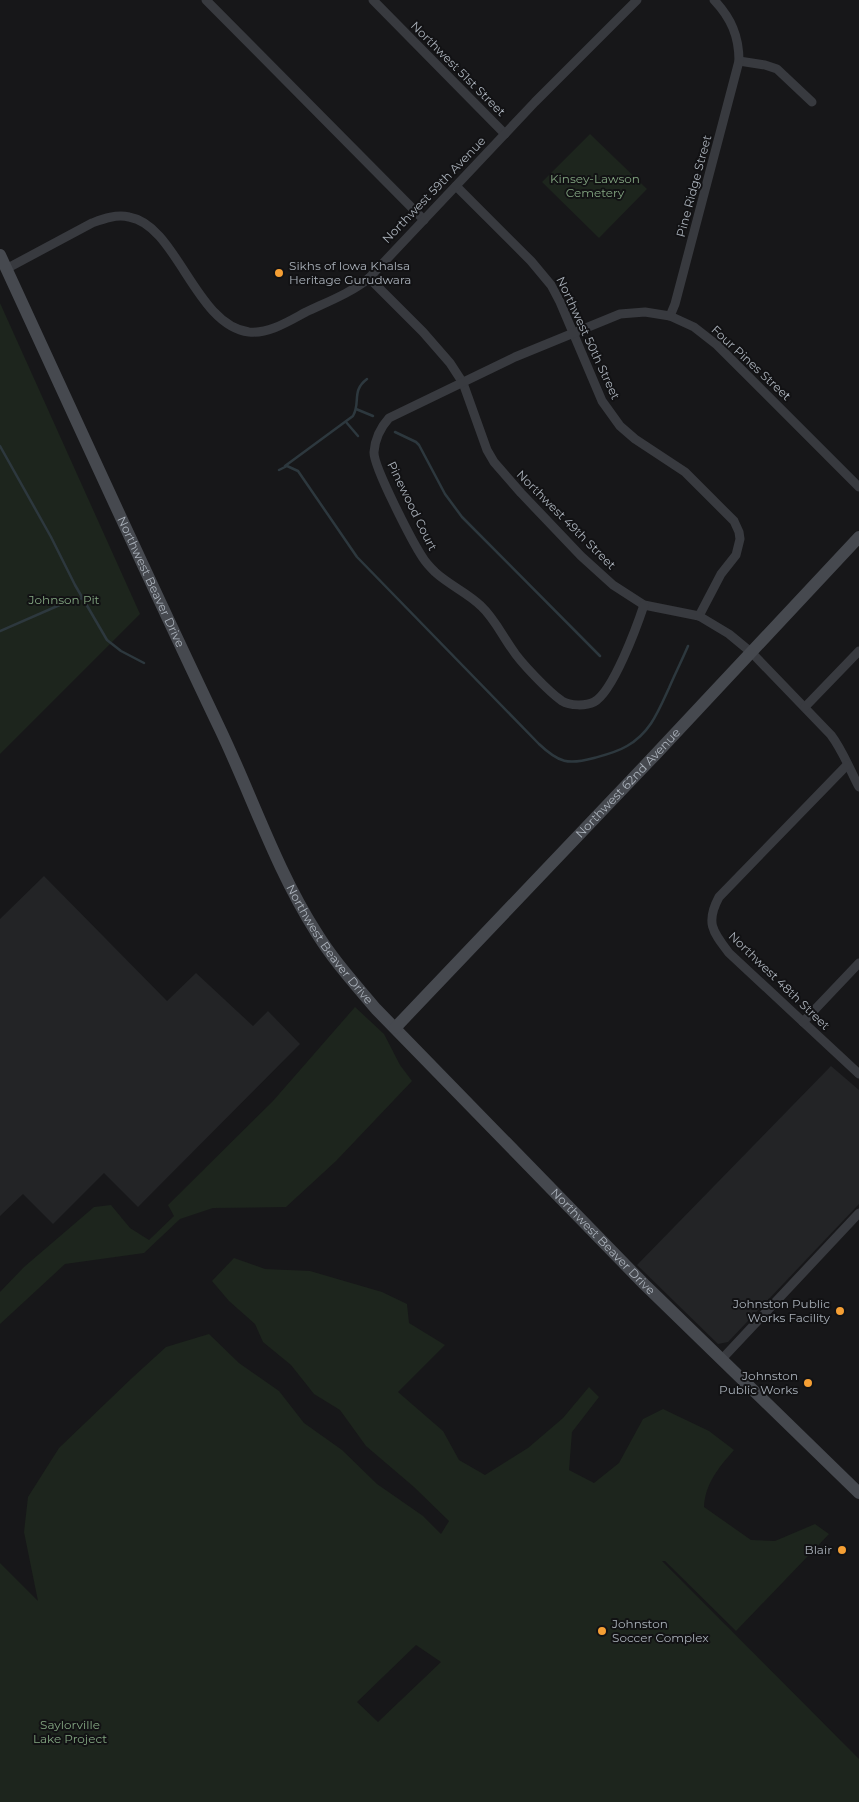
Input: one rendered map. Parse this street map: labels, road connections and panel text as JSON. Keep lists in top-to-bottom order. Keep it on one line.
{"streets":{"main road":["Northwest Beaver Drive","Northwest 62nd Avenue"],"street":["Northwest 51st Street","Pine Ridge Street","Northwest 59th Avenue","Northwest 50th Street","Four Pines Street","Pinewood Court","Northwest 49th Street","Northwest 48th Street"]},"crossings":[["Northwest 51st Street","Northwest 59th Avenue"],["Pine Ridge Street","Four Pines Street"],["Northwest 59th Avenue","Northwest 50th Street"],["Northwest 59th Avenue","Northwest 49th Street"],["Northwest 59th Avenue","Northwest Beaver Drive"],["Northwest 50th Street","Four Pines Street"],["Northwest 50th Street","Northwest 49th Street"],["Four Pines Street","Pinewood Court"],["Four Pines Street","Northwest 49th Street"],["Pinewood Court","Northwest 49th Street"],["Northwest 49th Street","Northwest 62nd Avenue"],["Northwest 49th Street","Northwest 48th Street"],["Northwest Beaver Drive","Northwest 62nd Avenue"]],"parks":["Kinsey-Lawson Cemetery","Johnson Pit","Saylorville Lake Project"],"places":["Sikhs of Iowa Khalsa Heritage Gurudwara","Johnston Public Works Facility","Johnston Public Works","Blair","Johnston Soccer Complex"]}
